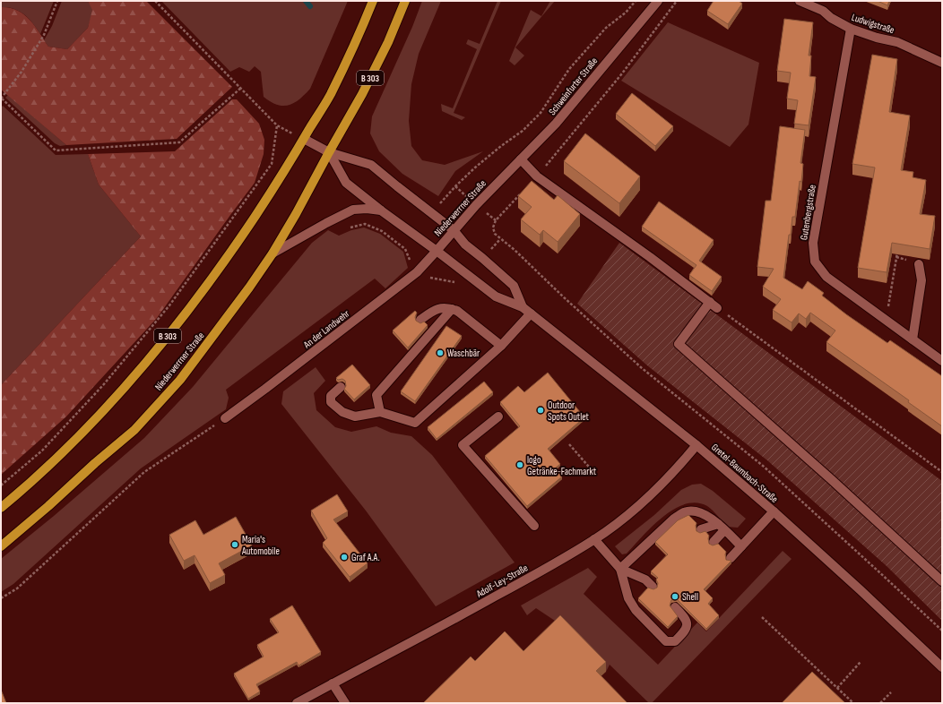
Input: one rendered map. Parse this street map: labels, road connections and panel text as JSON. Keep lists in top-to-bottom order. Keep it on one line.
{"streets":{"main road":["B 303","Niederwerrner Straße"],"street":["Ludwigstraße","Schweinfurter Straße","Gutenbergstraße","An der Landwehr","Gretel-Baumbach-Straße","Adolf-Ley-Straße"]},"crossings":[["Ludwigstraße","Gutenbergstraße"],["B 303","Niederwerrner Straße"],["B 303","Gretel-Baumbach-Straße"],["Schweinfurter Straße","Niederwerrner Straße"],["Niederwerrner Straße","An der Landwehr"],["Niederwerrner Straße","Gretel-Baumbach-Straße"],["An der Landwehr","Gretel-Baumbach-Straße"],["Gretel-Baumbach-Straße","Adolf-Ley-Straße"]],"places":["Waschbär","Outdoor Spots Outlet","logo Getränke-Fachmarkt","Maria's Automobile","Graf A.A.","Shell"]}
